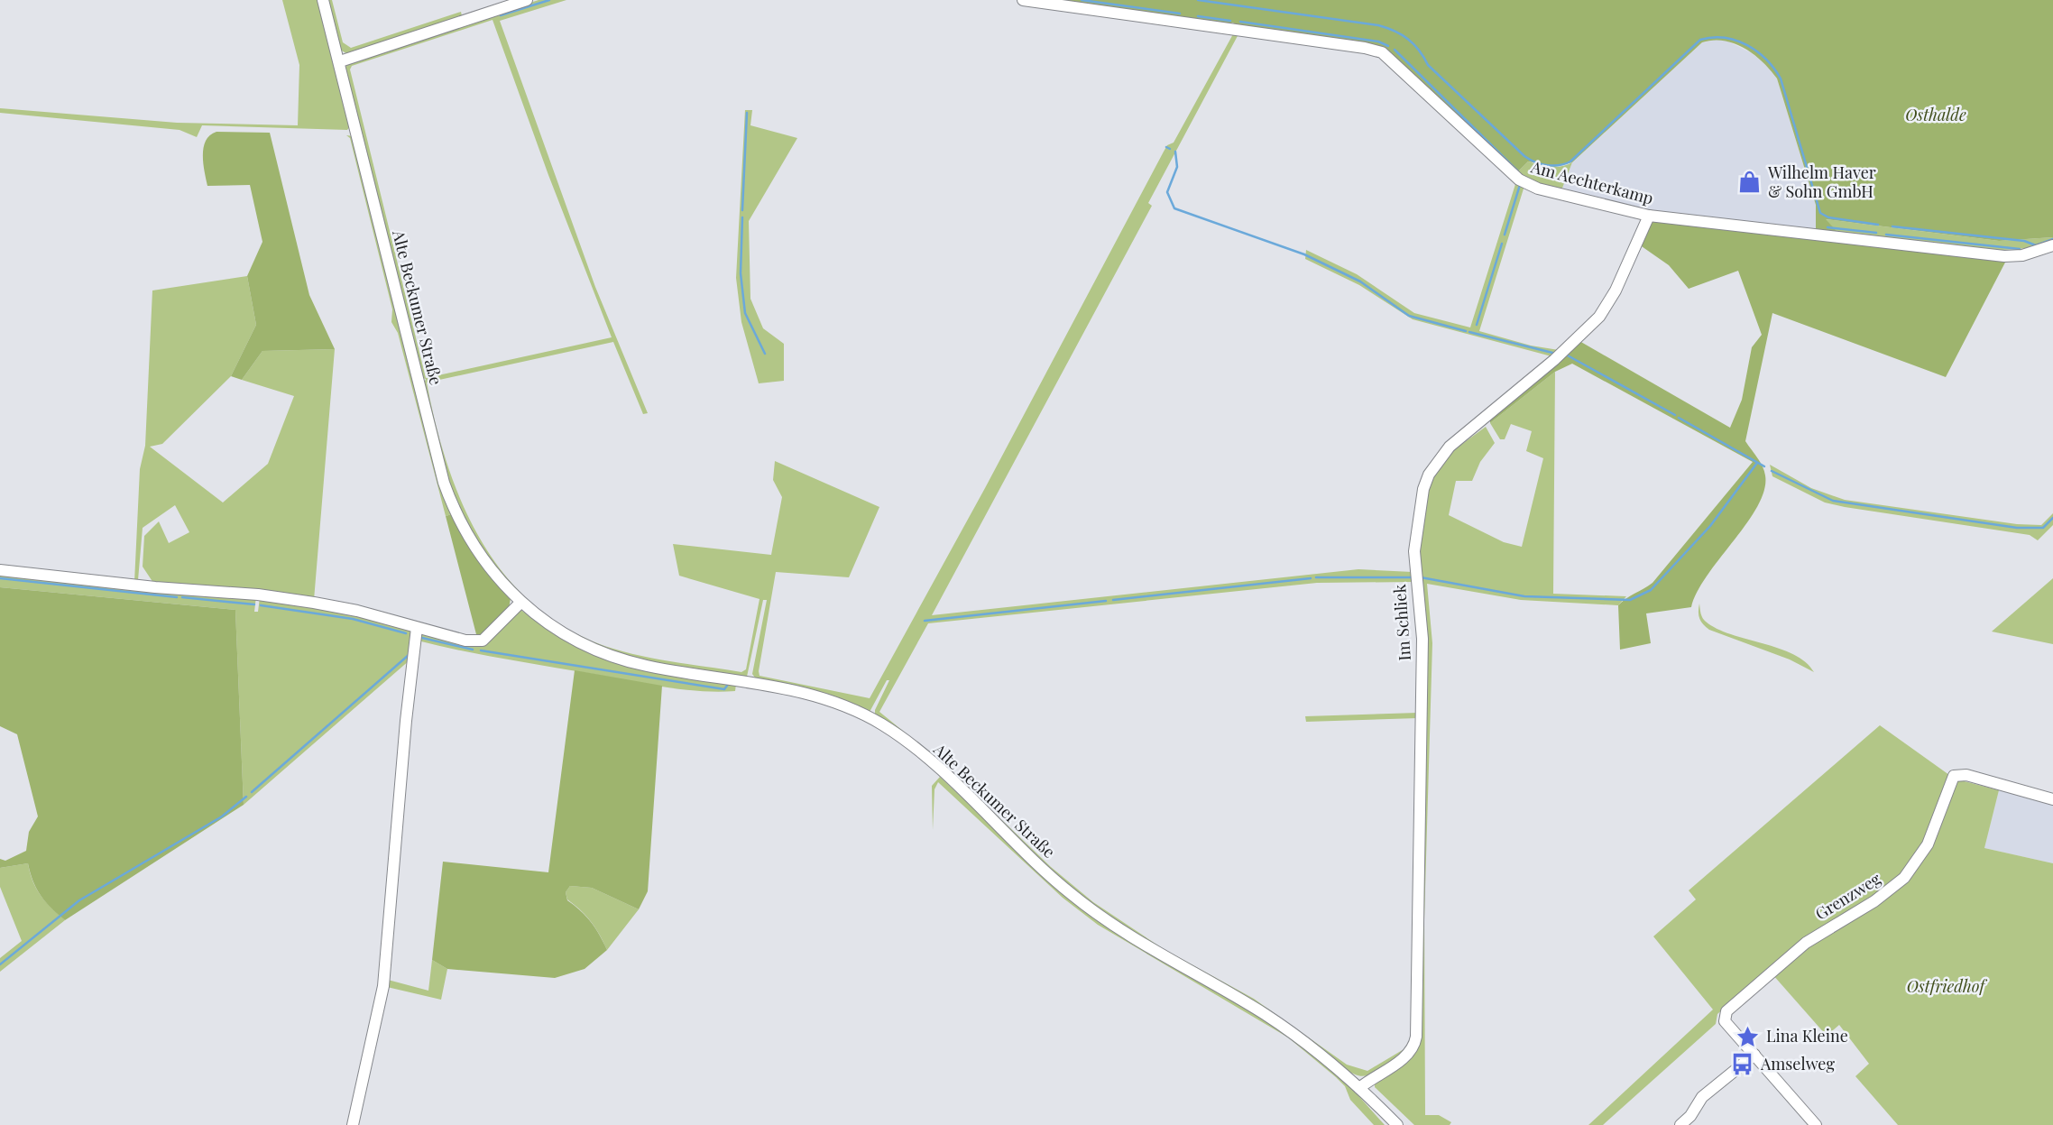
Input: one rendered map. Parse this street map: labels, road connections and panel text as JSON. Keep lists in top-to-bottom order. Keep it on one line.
{"streets":{"street":["Am Aechterkamp","Alte Beckumer Straße","Im Schliek","Grenzweg"]},"crossings":[["Am Aechterkamp","Im Schliek"],["Alte Beckumer Straße","Im Schliek"]],"parks":["Osthalde","Ostfriedhof"],"places":{"shop":["Wilhelm Haver & Sohn GmbH"],"place":["Lina Kleine"],"bus stop":["Amselweg"]}}
